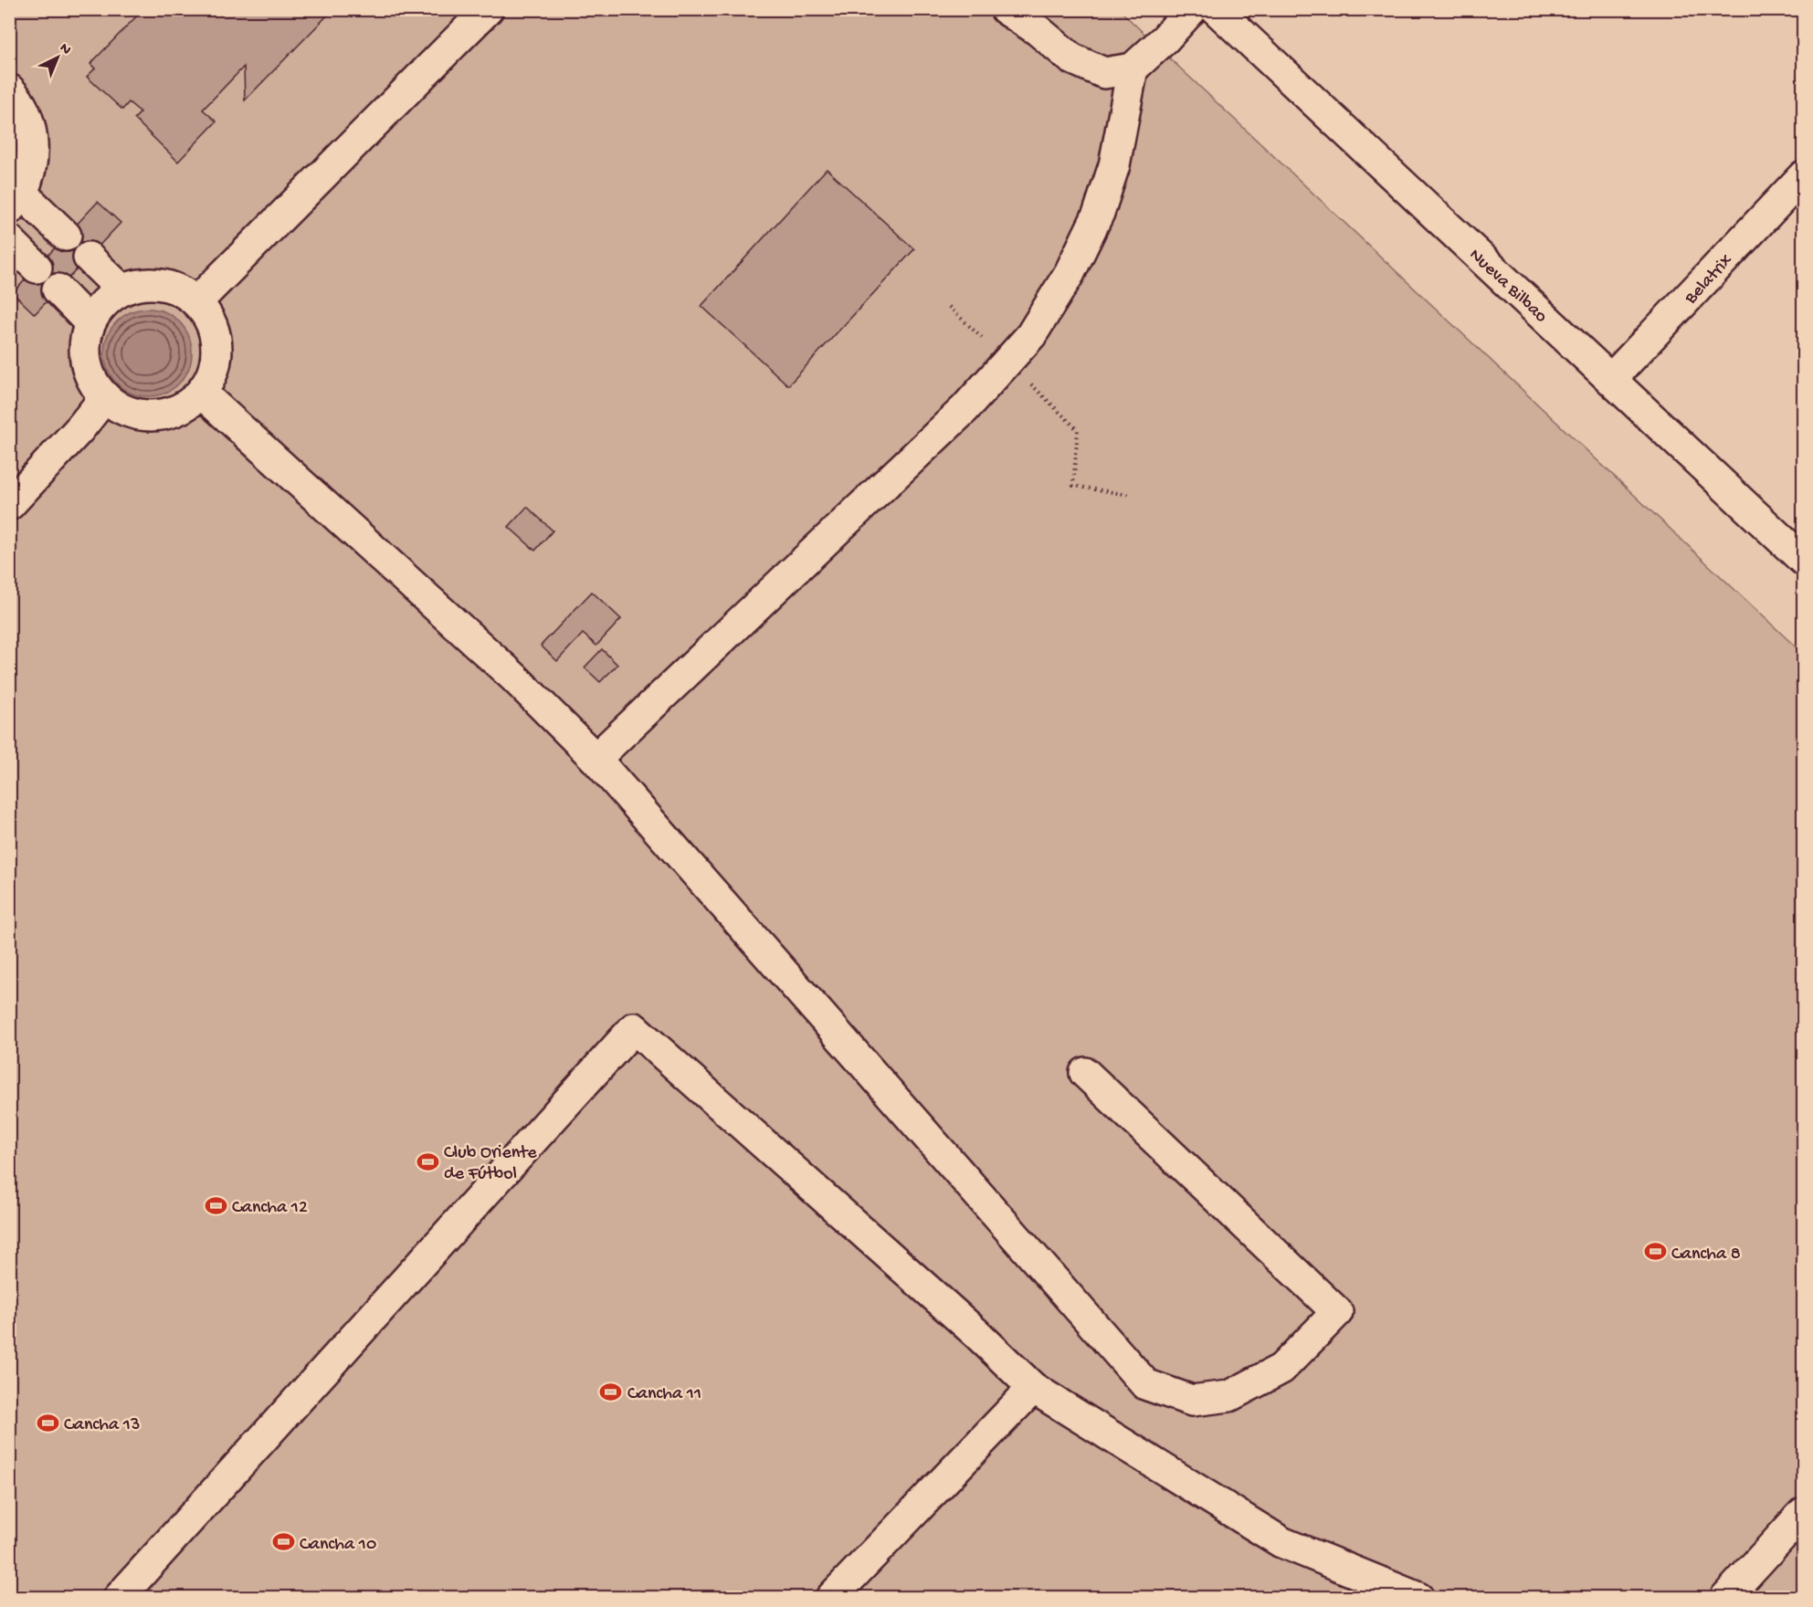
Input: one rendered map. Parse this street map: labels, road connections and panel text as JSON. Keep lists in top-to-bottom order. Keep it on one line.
{"streets":{"street":["Belatrix","Nueva Bilbao"]},"crossings":[["Belatrix","Nueva Bilbao"]],"places":{"sports":["Club Oriente de Fútbol","Cancha 12","Cancha 8","Cancha 11","Cancha 13","Cancha 10"]},"north":"top right"}
